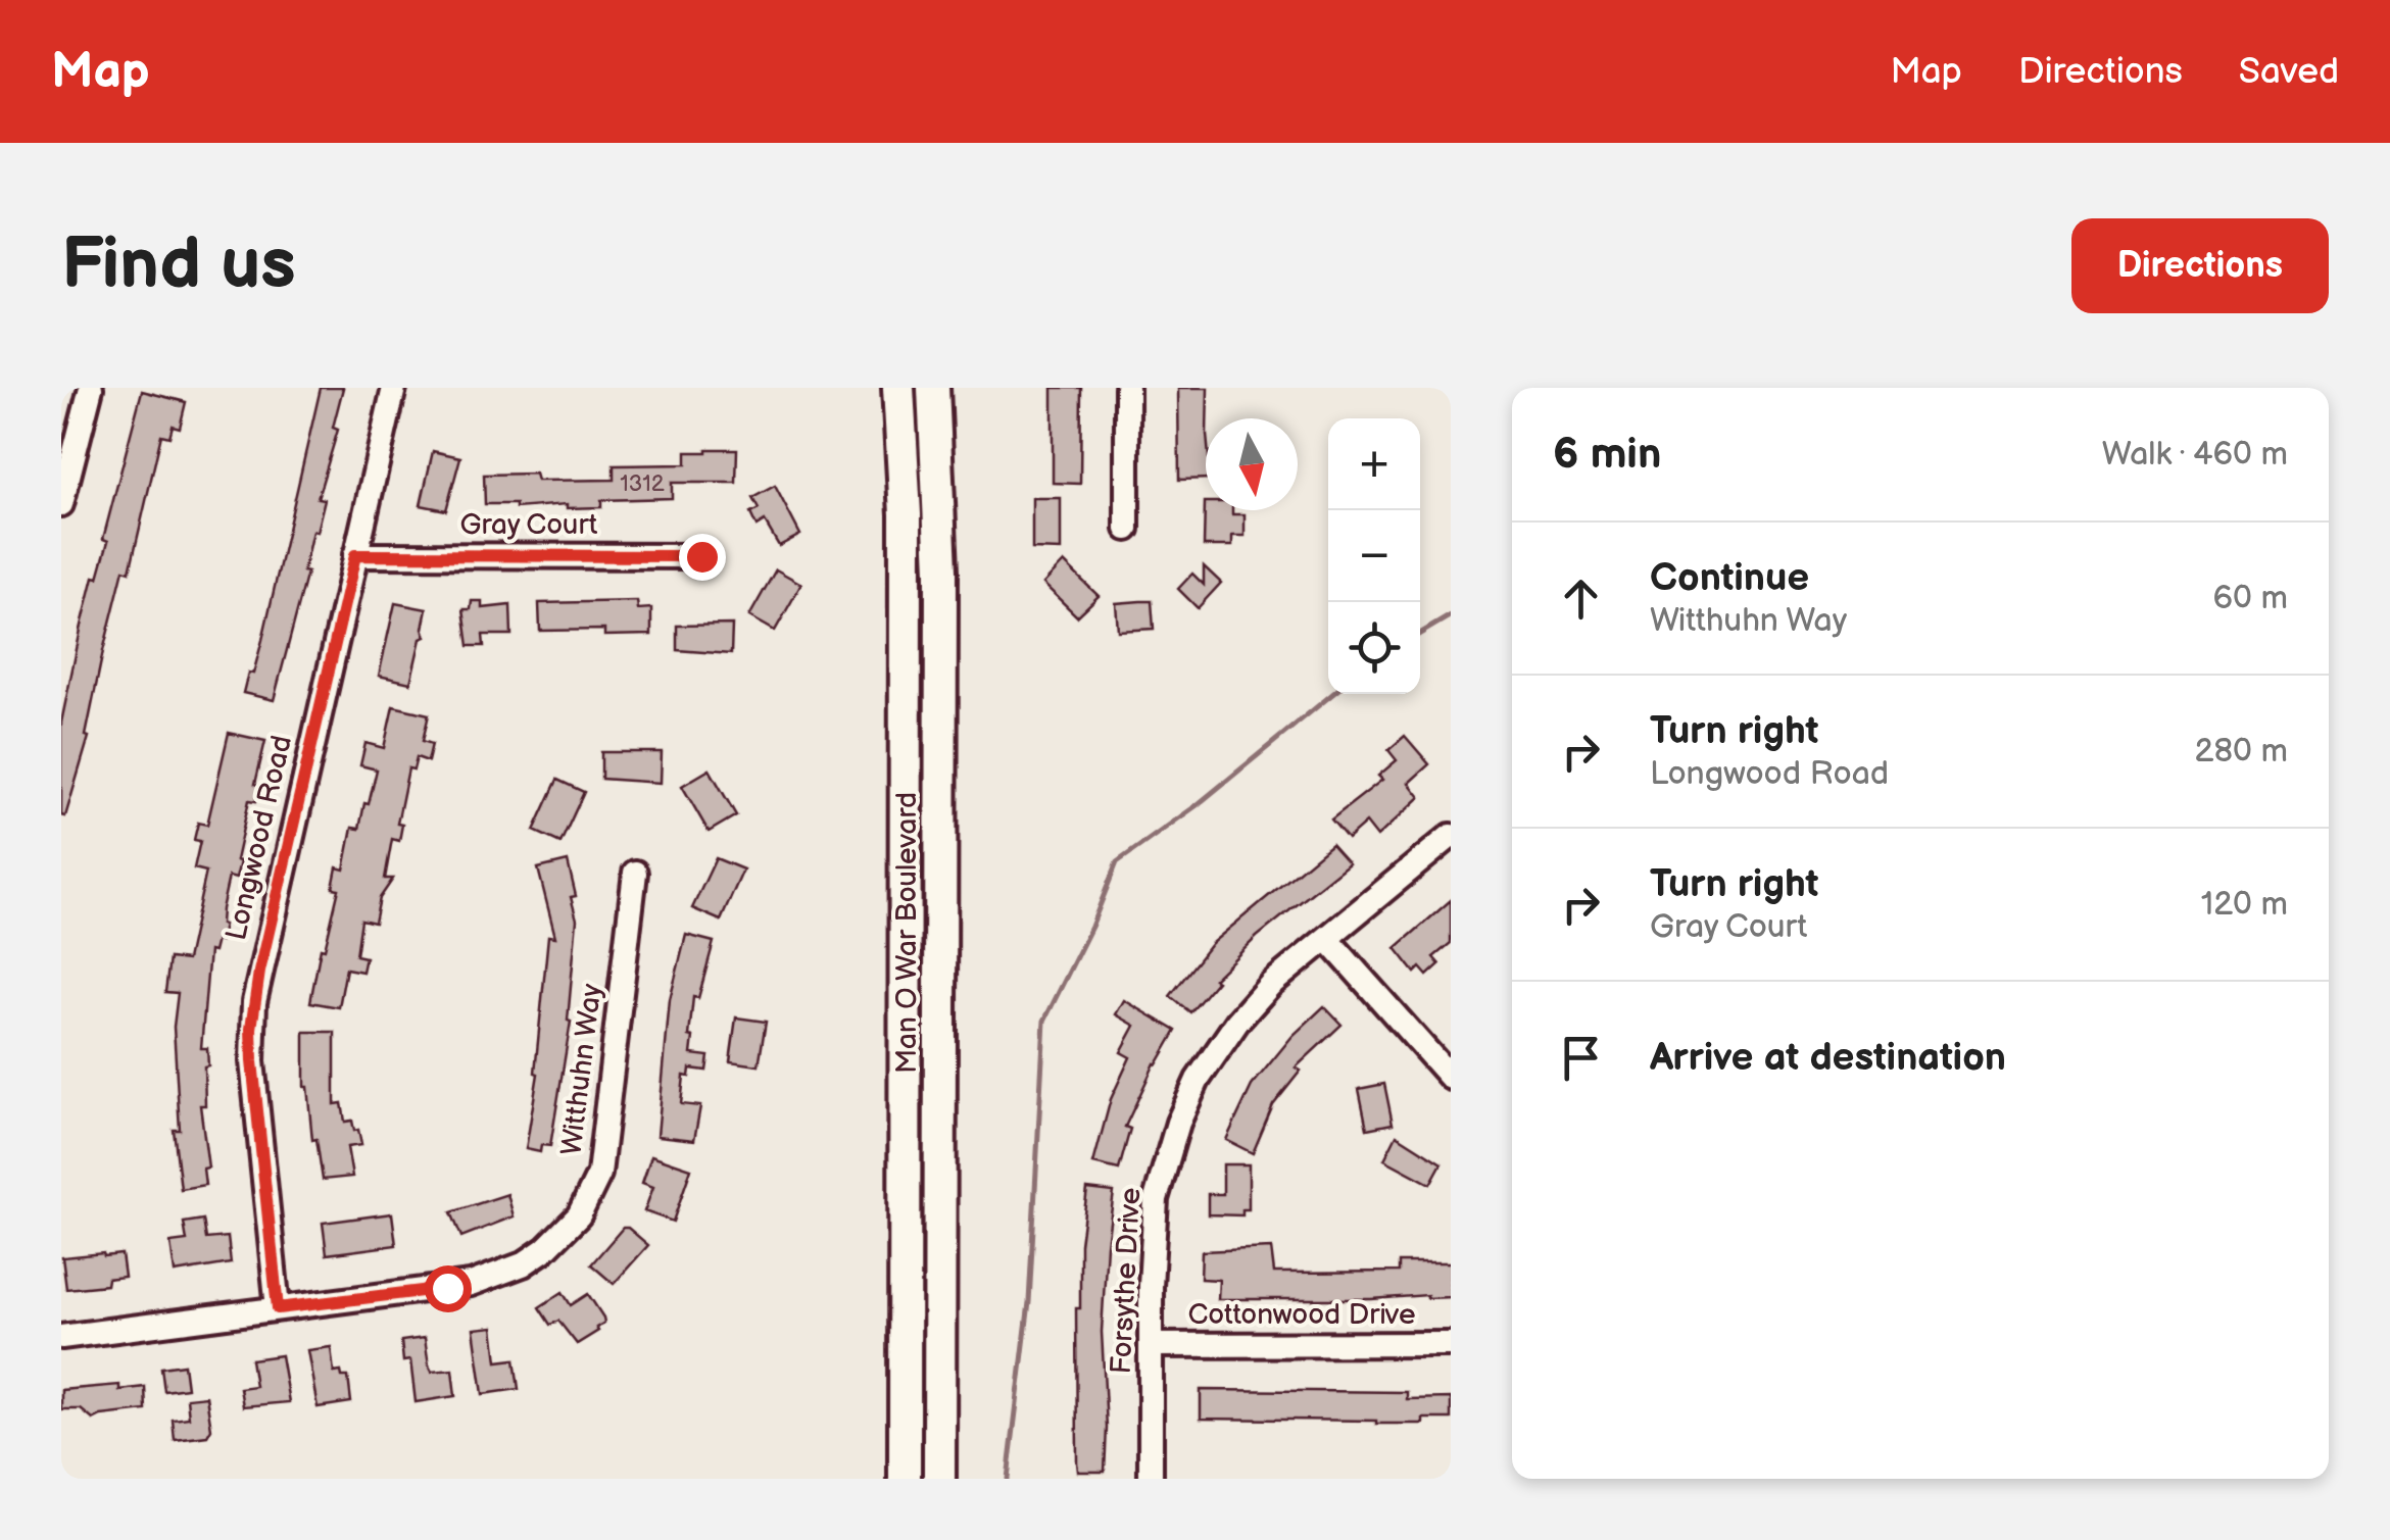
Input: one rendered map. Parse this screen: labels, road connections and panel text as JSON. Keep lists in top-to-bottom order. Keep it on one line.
{"streets":{"main road":["Man O War Boulevard"],"street":["Gray Court","Longwood Road","Witthuhn Way","Forsythe Drive","Cottonwood Drive"]},"crossings":[["Gray Court","Longwood Road"],["Longwood Road","Witthuhn Way"],["Forsythe Drive","Cottonwood Drive"]],"house_numbers":["1312"],"north":"bottom","page":{"header":"Map","nav":["Map","Directions","Saved"],"buttons":"Directions","title":"Find us","heading":["6 min","Walk · 460 m"],"map_buttons":["+","−"],"list":[["Continue","Witthuhn Way","60 m"],["Turn right","Longwood Road","280 m"],["Turn right","Gray Court","120 m"],"Arrive at destination"]}}
